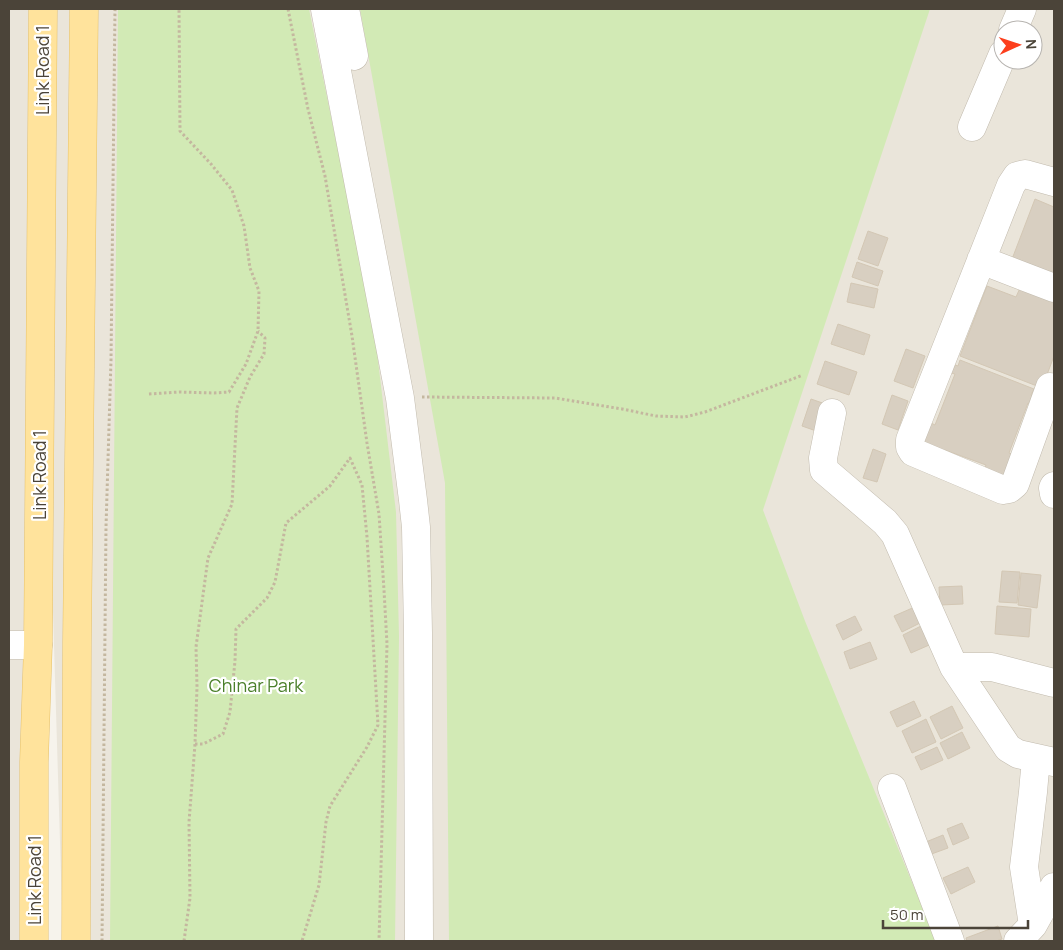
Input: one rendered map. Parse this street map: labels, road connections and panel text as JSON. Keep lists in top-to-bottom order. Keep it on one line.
{"streets":{"main road":["Link Road 1"]},"parks":["Chinar Park"],"scale_bar":"50 m","north":"right"}
